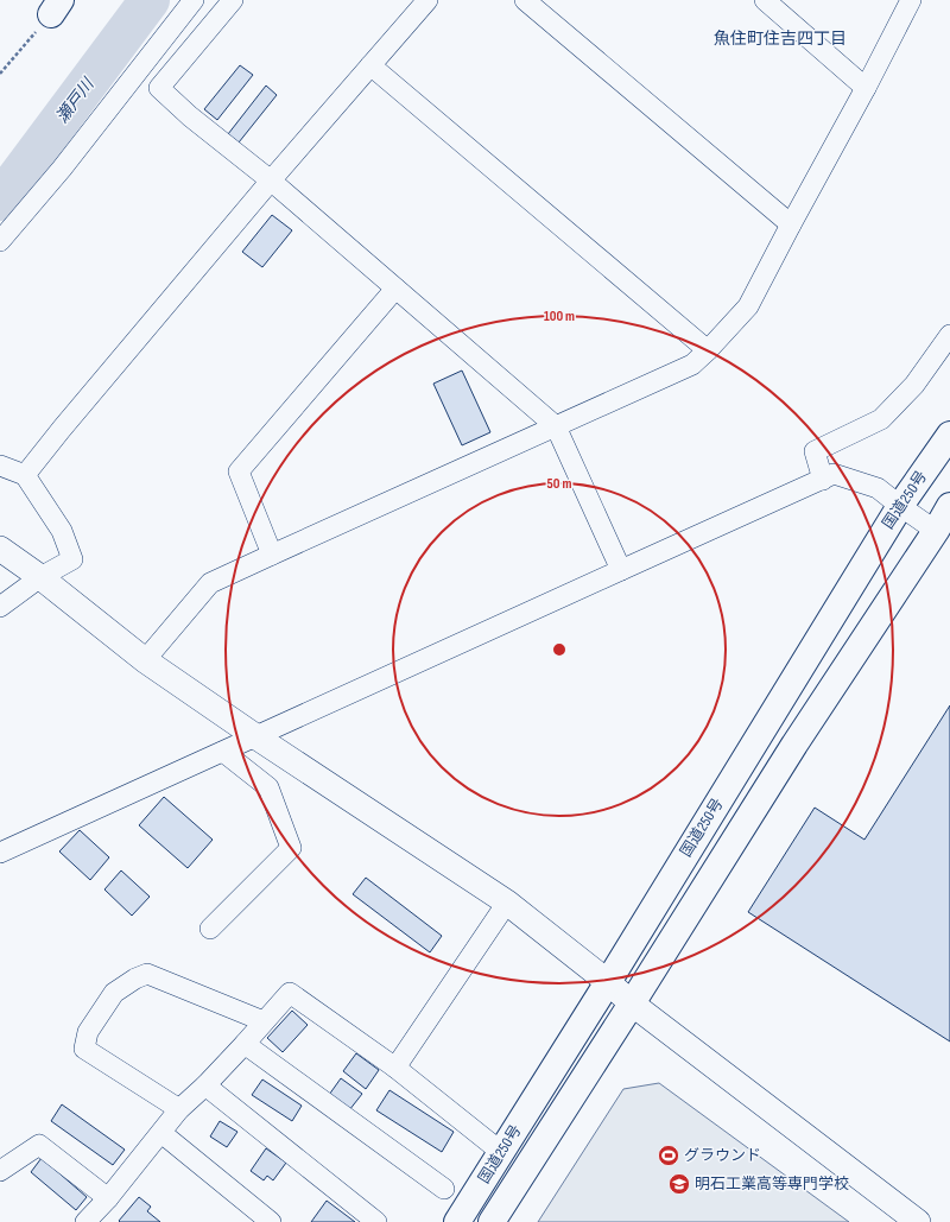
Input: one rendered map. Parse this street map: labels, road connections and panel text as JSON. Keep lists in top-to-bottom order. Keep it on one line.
{"streets":{"highway":["国道250号"]},"districts":["魚住町住吉四丁目"],"water":["瀬戸川"],"places":{"sports":["グラウンド"],"school or university":["明石工業高等専門学校"]},"rings":["100 m","50 m"]}
